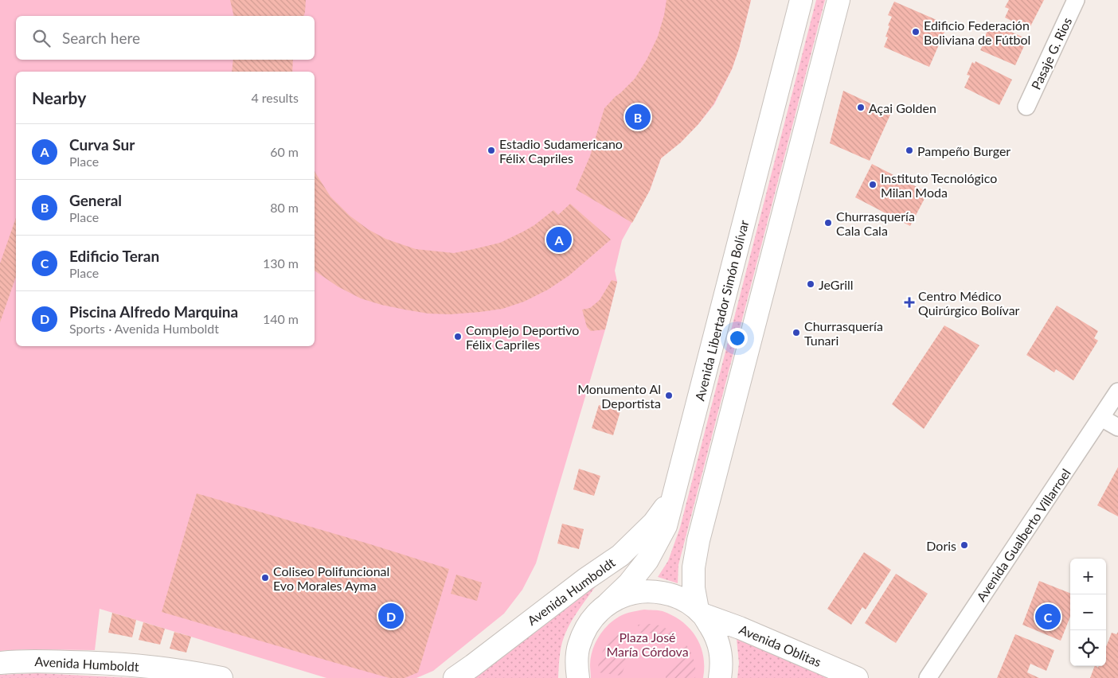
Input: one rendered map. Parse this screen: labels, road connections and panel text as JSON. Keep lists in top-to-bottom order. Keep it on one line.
{"streets":{"main road":["Avenida Libertador Simón Bolívar","Avenida Humboldt","Avenida Oblitas"],"street":["Pasaje G. Rios","Avenida Gualberto Villarroel"]},"crossings":[["Avenida Libertador Simón Bolívar","Avenida Humboldt"]],"parks":["Plaza José María Córdova"],"places":{"other":["Edificio Federación Boliviana de Fútbol","Açai Golden","Estadio Sudamericano Félix Capriles","Pampeño Burger","Instituto Tecnológico Milan Moda","Churrasquería Cala Cala","JeGrill","Churrasquería Tunari","Complejo Deportivo Félix Capriles","Monumento Al Deportista","Doris","Coliseo Polifuncional Evo Morales Ayma"],"health":["Centro Médico Quirúrgico Bolívar"]},"page":{"search":"Search here","heading":["Nearby","4 results"],"pins":["B","A","D","C"],"list":[{"mark":"A","name":"Curva Sur","note":"Place","value":"60 m"},{"mark":"B","name":"General","note":"Place","value":"80 m"},{"mark":"C","name":"Edificio Teran","note":"Place","value":"130 m"},{"mark":"D","name":"Piscina Alfredo Marquina","note":"Sports · Avenida Humboldt","value":"140 m"}],"map_buttons":["+","−"]}}
